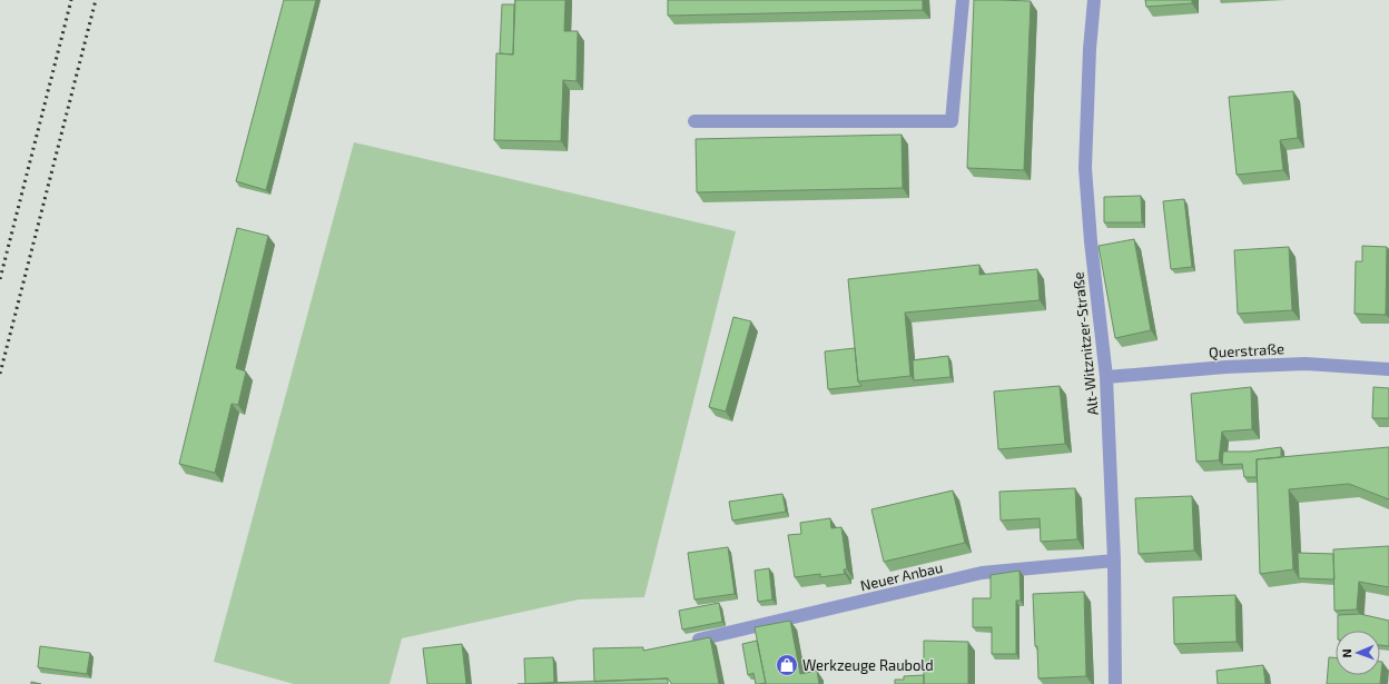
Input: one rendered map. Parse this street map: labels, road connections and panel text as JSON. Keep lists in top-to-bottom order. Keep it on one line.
{"streets":{"street":["Alt-Witznitzer-Straße","Querstraße","Neuer Anbau"]},"crossings":[["Alt-Witznitzer-Straße","Querstraße"],["Alt-Witznitzer-Straße","Neuer Anbau"]],"places":{"shop":["Werkzeuge Raubold"]},"north":"left"}
